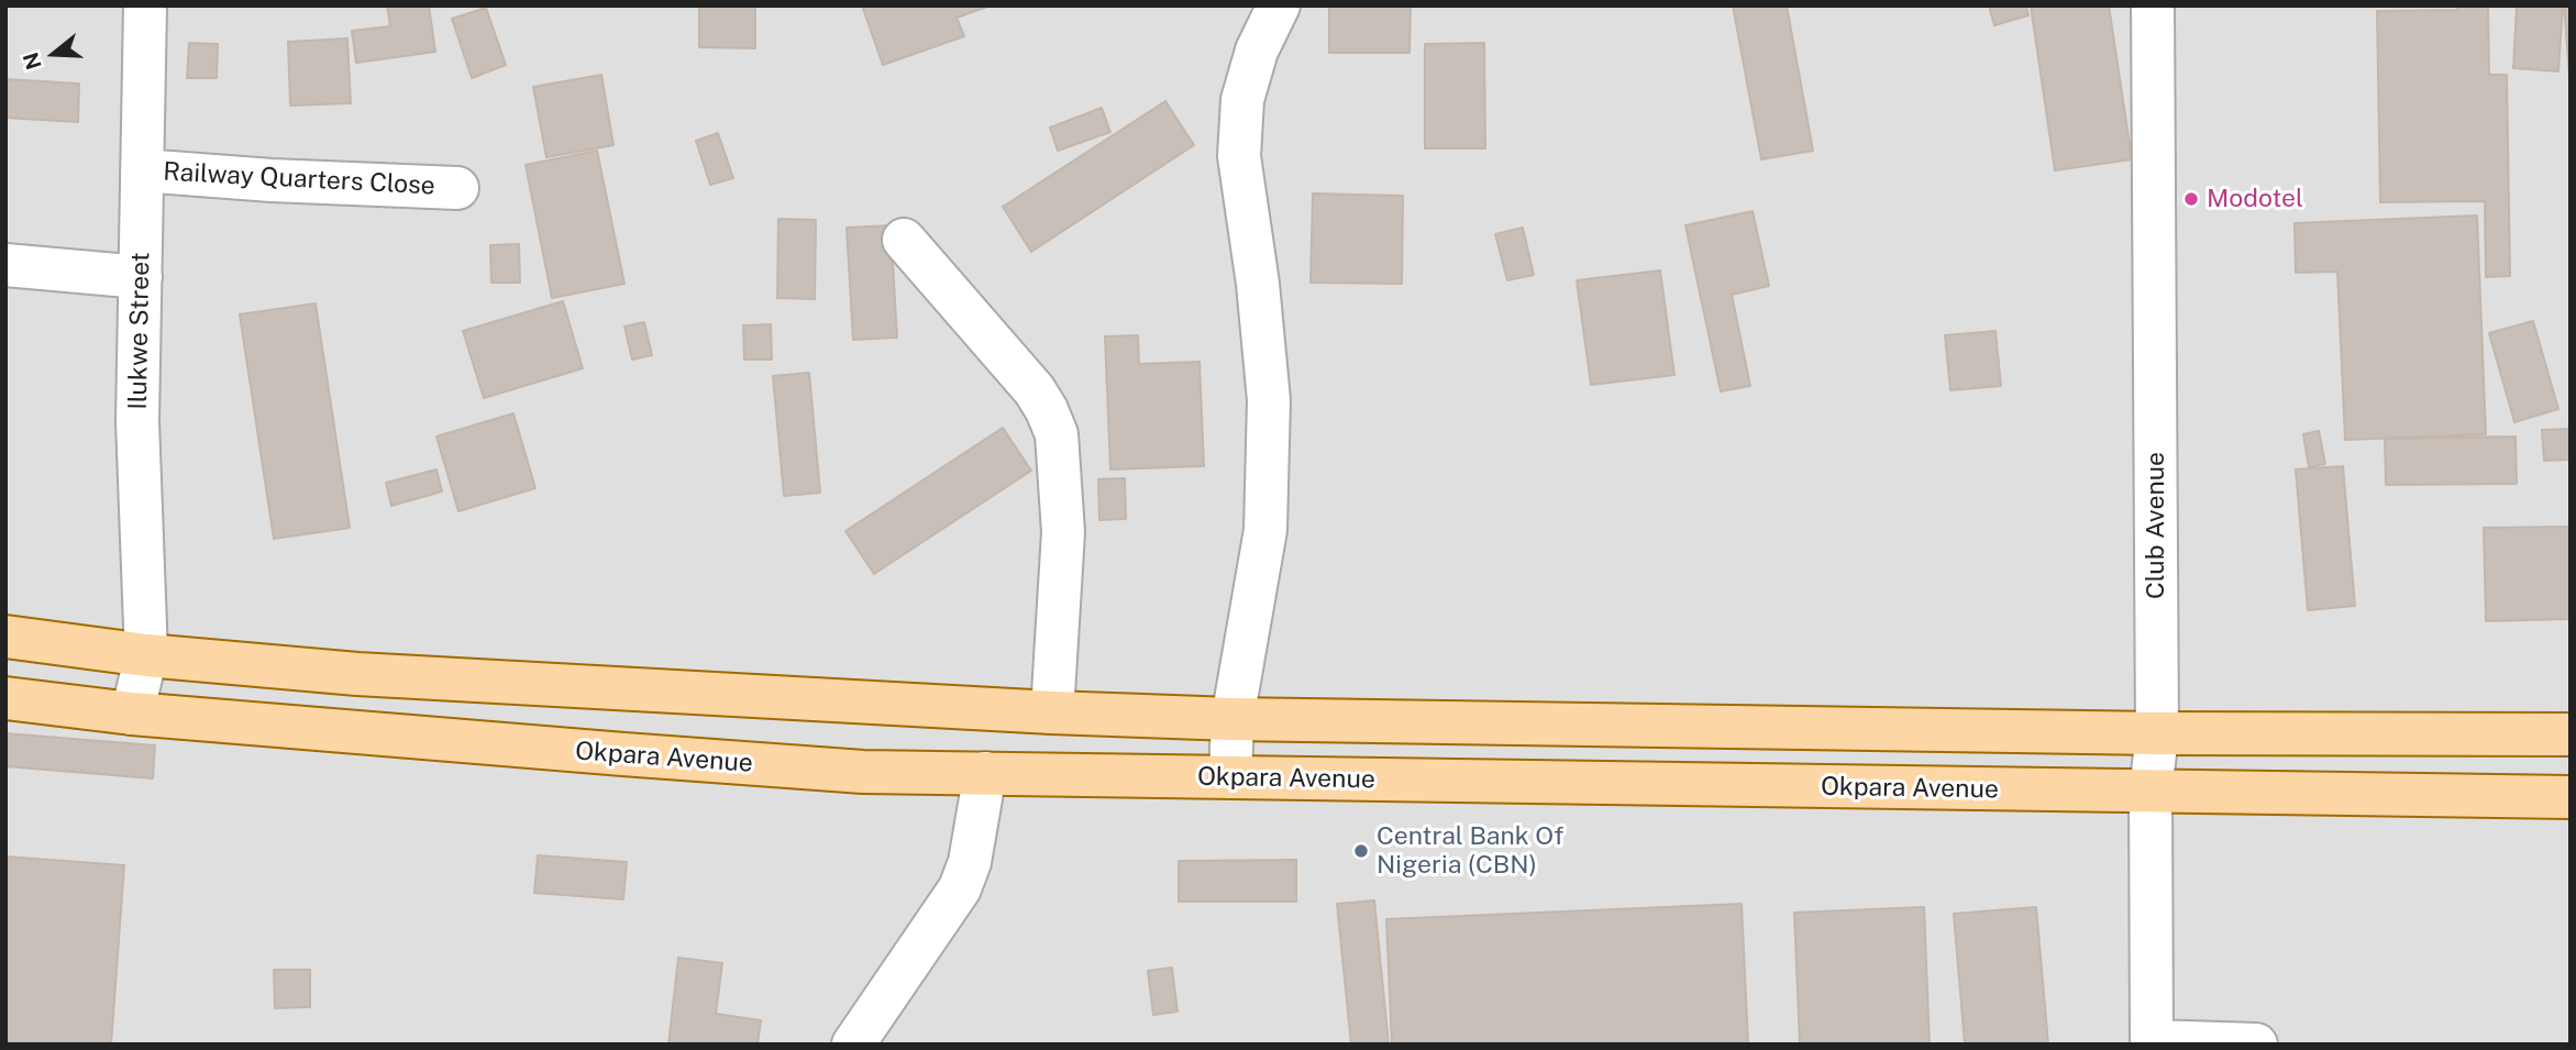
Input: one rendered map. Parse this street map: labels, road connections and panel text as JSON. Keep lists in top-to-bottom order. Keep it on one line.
{"streets":{"main road":["Okpara Avenue"],"street":["Railway Quarters Close","Ilukwe Street","Club Avenue"]},"crossings":[["Railway Quarters Close","Ilukwe Street"],["Ilukwe Street","Okpara Avenue"],["Club Avenue","Okpara Avenue"]],"places":["Modotel","Central Bank Of Nigeria (CBN)"],"north":"left"}
